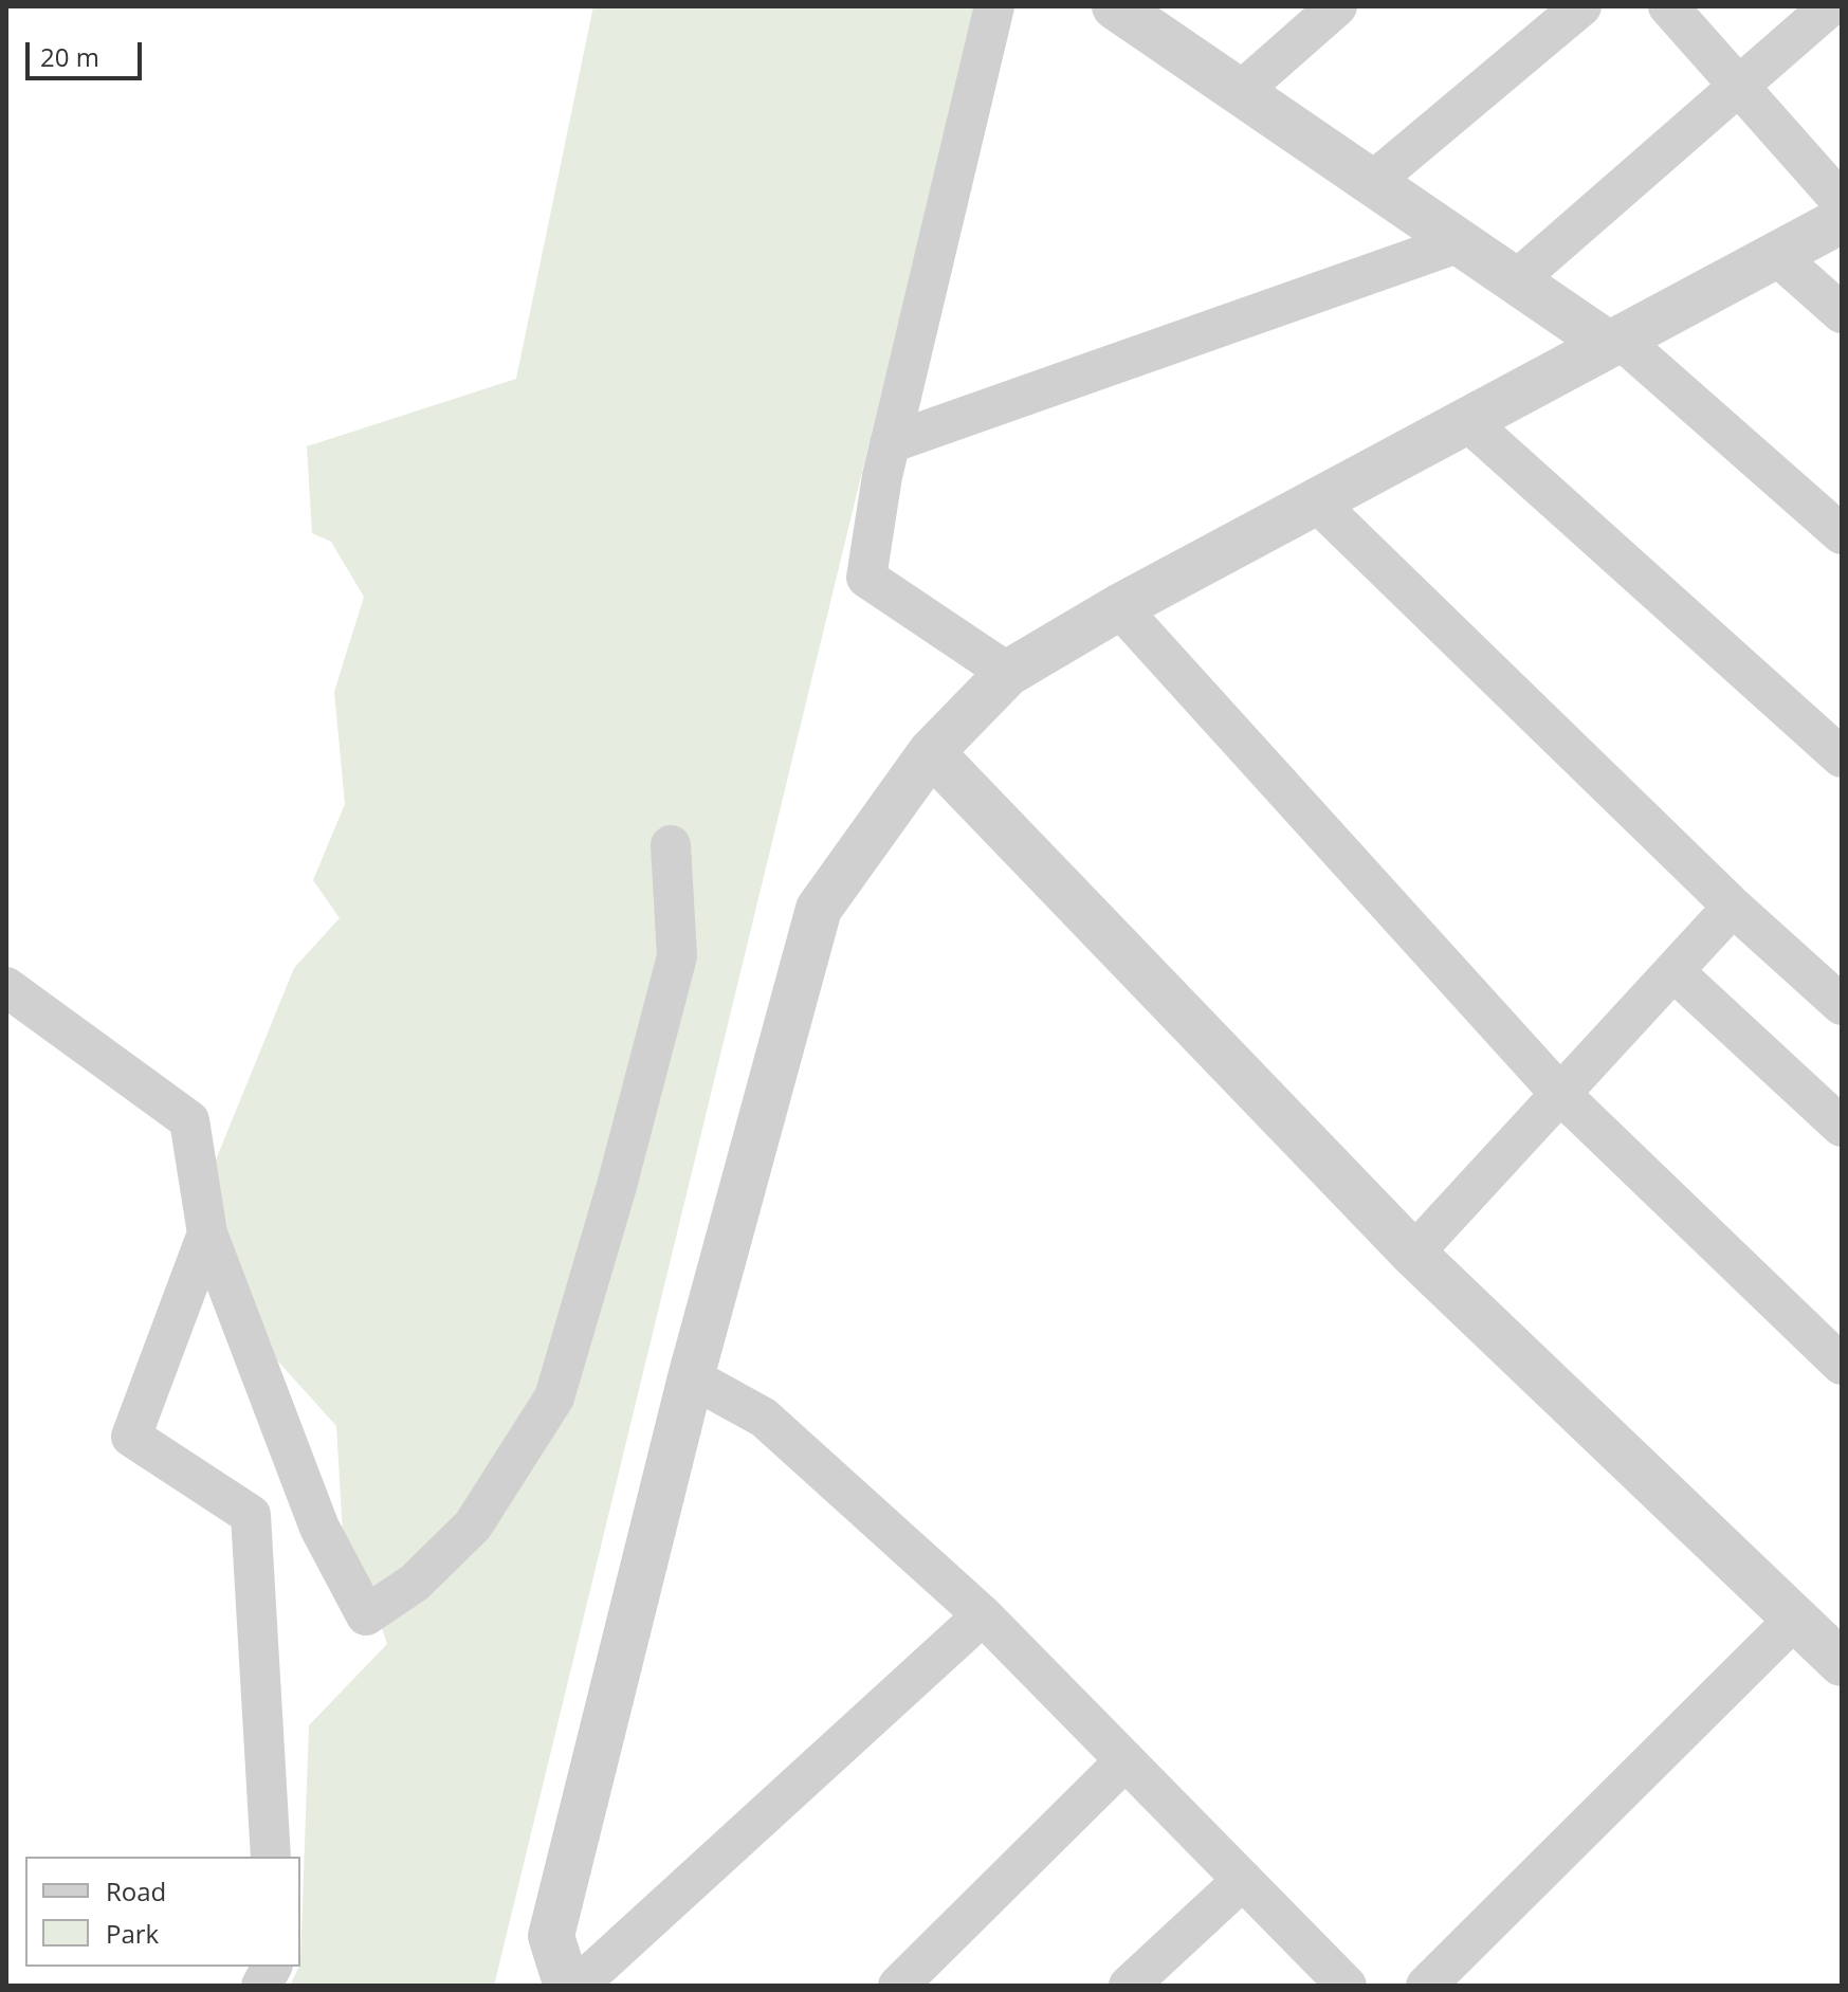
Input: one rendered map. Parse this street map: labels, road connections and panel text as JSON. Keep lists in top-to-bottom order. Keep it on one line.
{"legend":["Road","Park"],"scale_bar":"20 m"}
